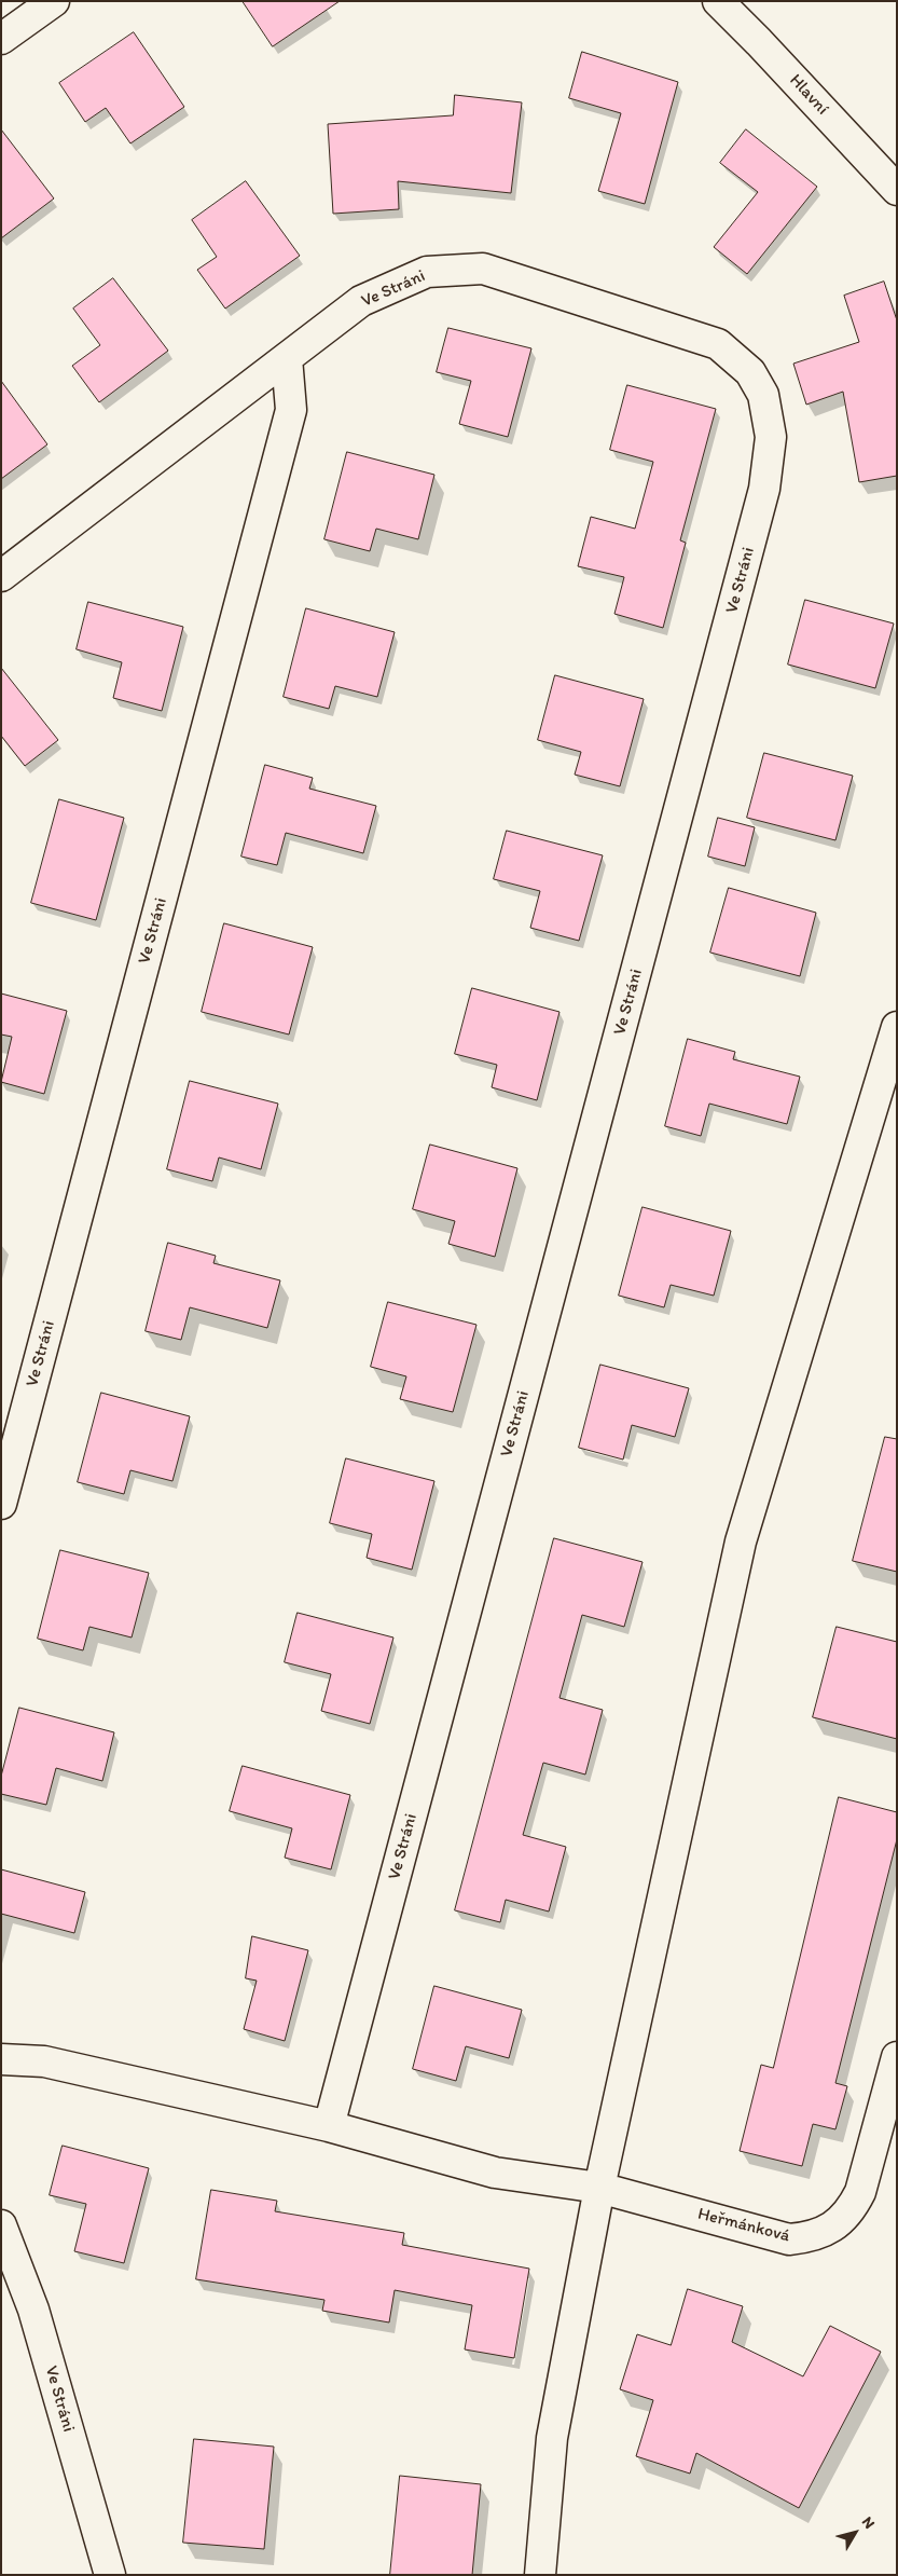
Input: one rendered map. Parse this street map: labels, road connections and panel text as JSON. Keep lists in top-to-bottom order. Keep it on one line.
{"streets":{"street":["Hlavní","Ve Stráni","Heřmánková"]},"north":"top right"}
